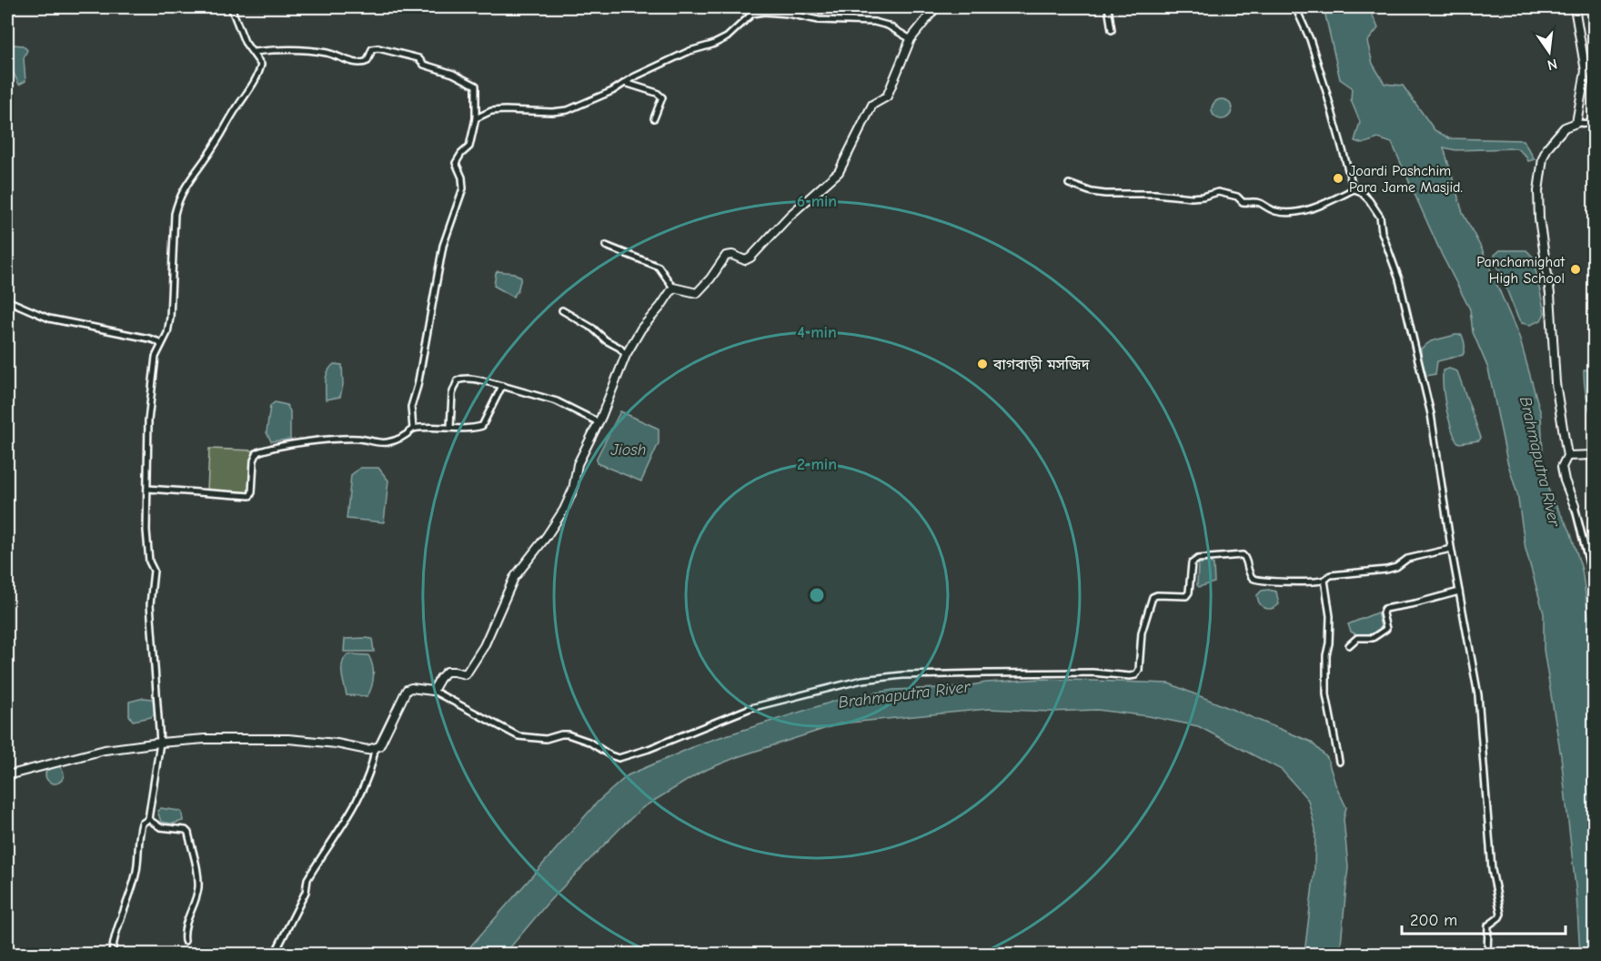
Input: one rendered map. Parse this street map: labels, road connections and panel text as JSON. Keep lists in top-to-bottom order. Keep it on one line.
{"water":["Jiosh","Brahmaputra River"],"places":["Joardi Pashchim Para Jame Masjid.","Panchamighat High School","বাগবাড়ী মসজিদ"],"scale_bar":"200 m","north":"bottom","rings":["6 min","4 min","2 min"]}
